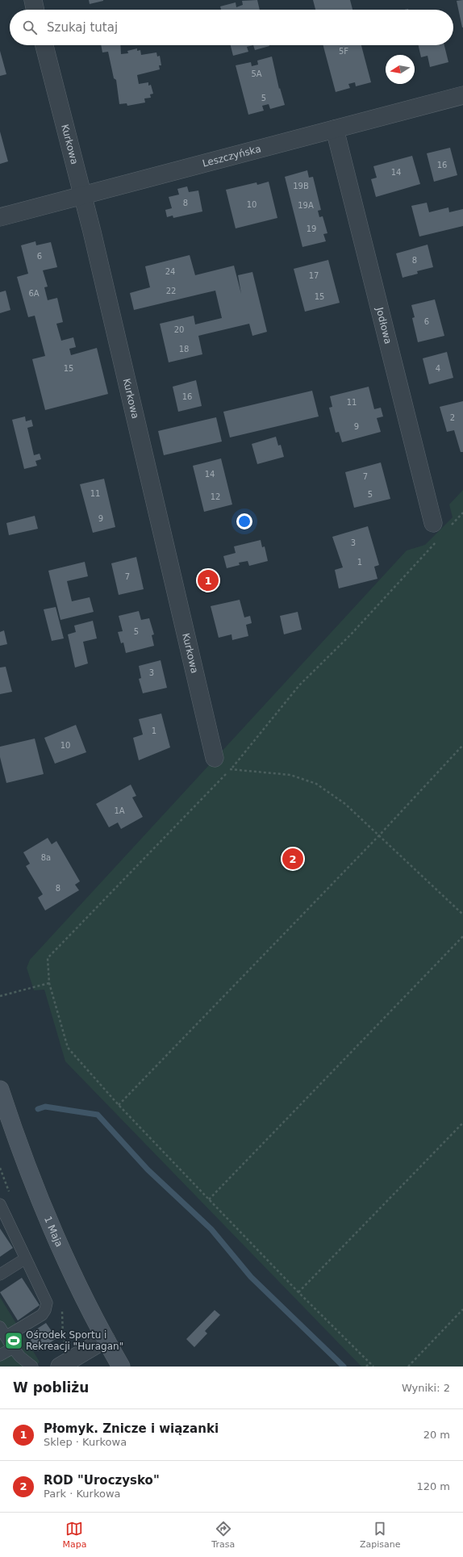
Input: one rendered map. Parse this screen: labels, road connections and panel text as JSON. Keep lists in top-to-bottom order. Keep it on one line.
{"streets":{"main road":["1 Maja"],"street":["Kurkowa","Leszczyńska","Jodłowa"]},"crossings":[["Kurkowa","Leszczyńska"],["Leszczyńska","Jodłowa"]],"places":{"sports":["Ośrodek Sportu i Rekreacji \"Huragan\""]},"house_numbers":["5F","5A","5","16","14","19B","8","10","19A","19","6","8","24","17","22","6A","15","6","20","18","15","4","16","11","2","9","14","7","11","5","12","9","3","1","7","5","3","1","10","1A","8a","8"],"north":"left","page":{"search":"Szukaj tutaj","pins":["1","2"],"heading":["W pobliżu","Wyniki: 2"],"list":[{"mark":"1","name":"Płomyk. Znicze i wiązanki","note":"Sklep · Kurkowa","value":"20 m"},{"mark":"2","name":"ROD \"Uroczysko\"","note":"Park · Kurkowa","value":"120 m"}],"nav":["Mapa","Trasa","Zapisane"]}}
